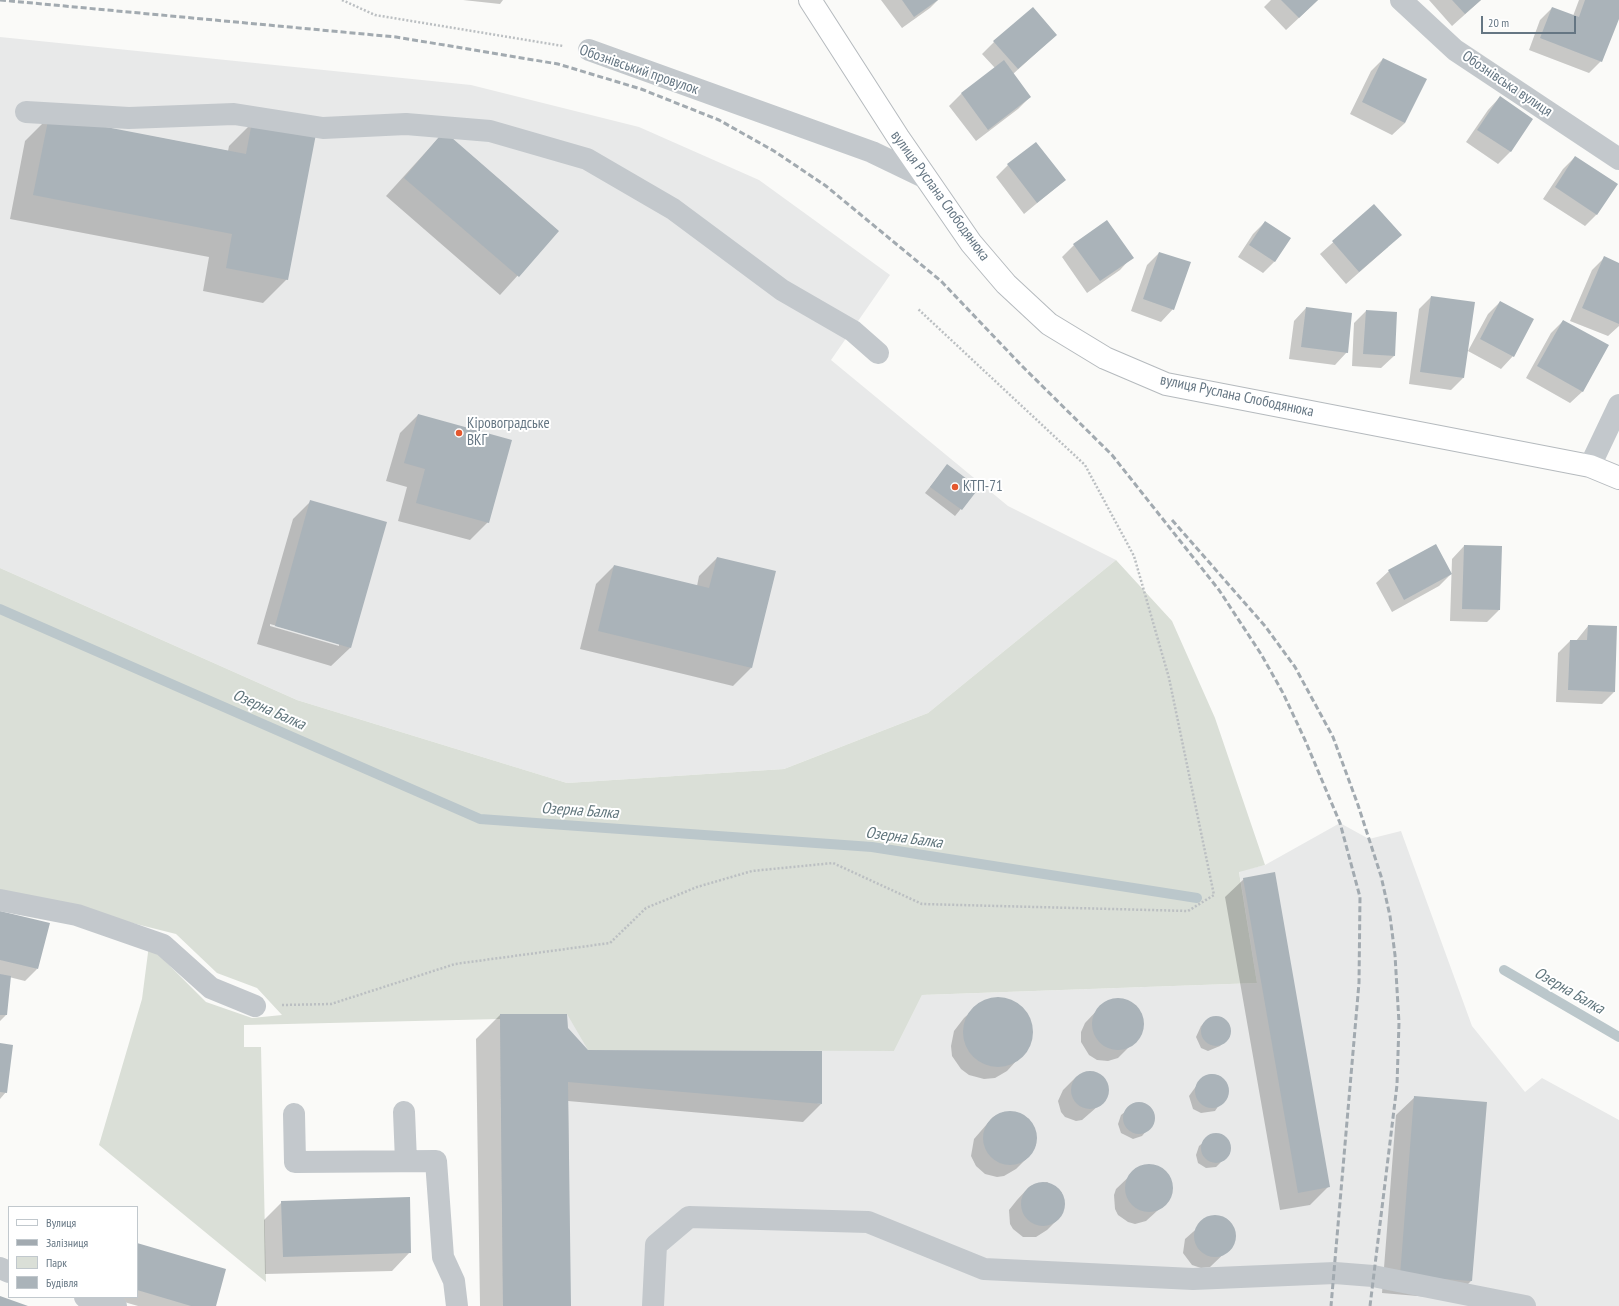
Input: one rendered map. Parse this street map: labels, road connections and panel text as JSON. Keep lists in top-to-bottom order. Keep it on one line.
{"streets":{"main road":["вулиця Руслана Слободянюка"],"street":["Обознівський провулок","Обознівська вулиця"]},"crossings":[["Обознівський провулок","вулиця Руслана Слободянюка"]],"water":["Озерна Балка"],"places":["Кіровоградське ВКГ","КТП-71"],"legend":["Вулиця","Залізниця","Парк","Будівля"],"scale_bar":"20 m"}
